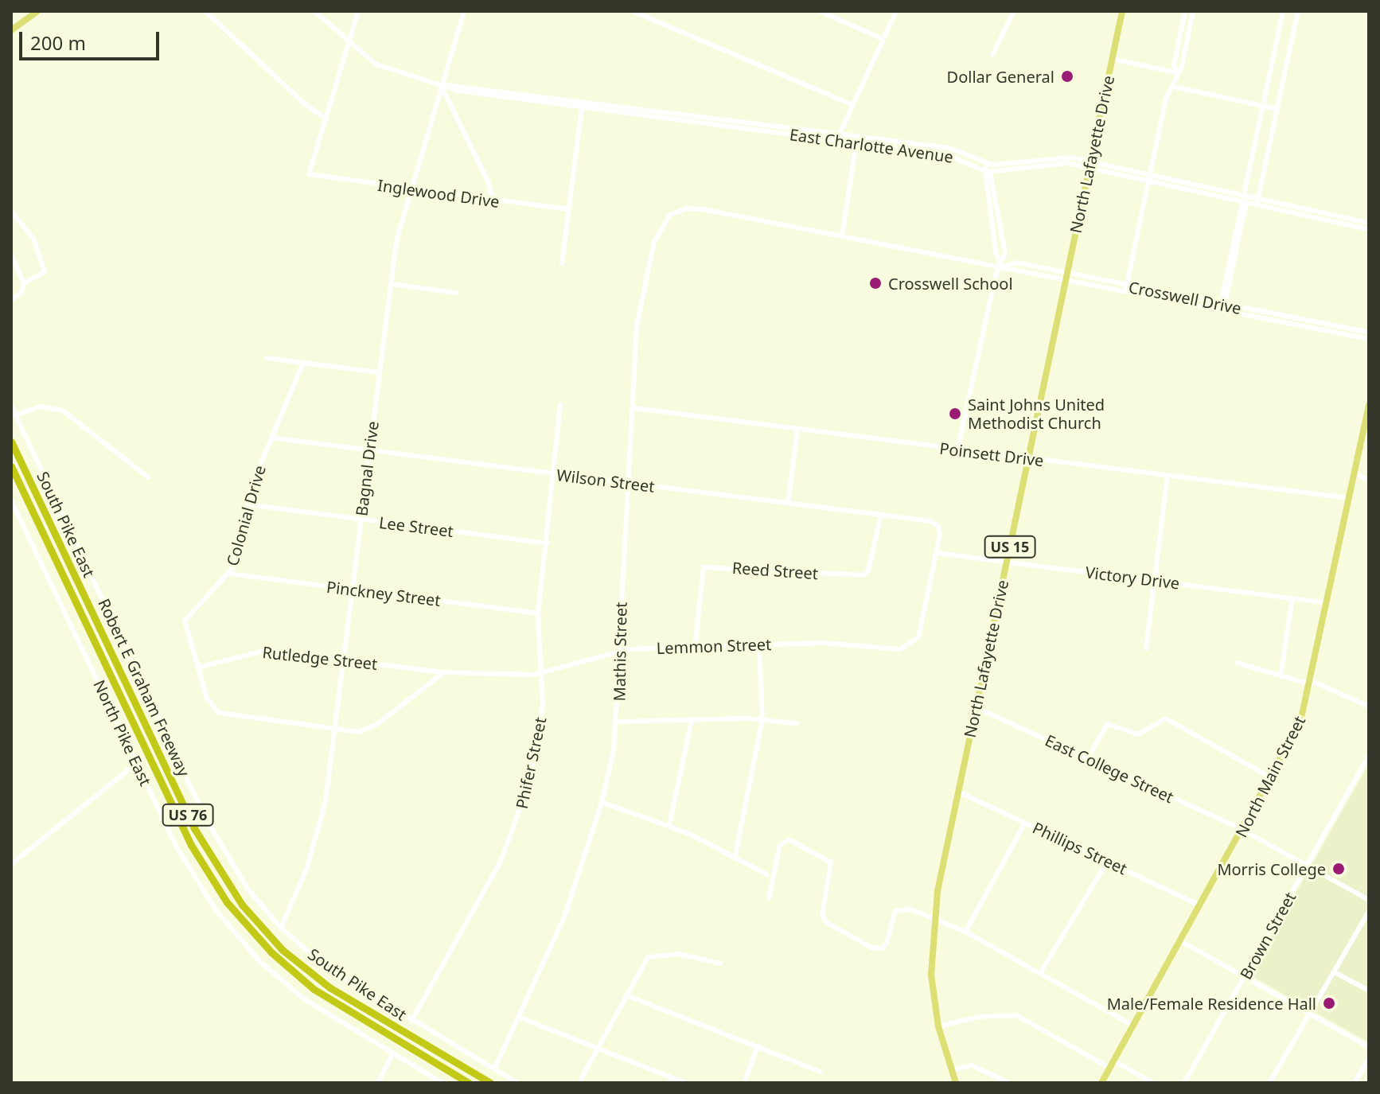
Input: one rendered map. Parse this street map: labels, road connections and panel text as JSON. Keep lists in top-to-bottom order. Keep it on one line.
{"streets":{"highway":["Robert E Graham Freeway","US 76"],"main road":["North Lafayette Drive","US 15","North Main Street"],"street":["East Charlotte Avenue","Inglewood Drive","Crosswell Drive","Poinsett Drive","Bagnal Drive","Wilson Street","Colonial Drive","South Pike East","Lee Street","Reed Street","Victory Drive","Pinckney Street","Lemmon Street","Mathis Street","Rutledge Street","North Pike East","Phifer Street","East College Street","Phillips Street","Brown Street"]},"crossings":[["East Charlotte Avenue","North Lafayette Drive"],["East Charlotte Avenue","Bagnal Drive"],["North Lafayette Drive","Crosswell Drive"],["North Lafayette Drive","Poinsett Drive"],["North Lafayette Drive","Victory Drive"],["North Lafayette Drive","East College Street"],["North Lafayette Drive","Phillips Street"],["Inglewood Drive","Bagnal Drive"],["Crosswell Drive","Mathis Street"],["Poinsett Drive","Mathis Street"],["Poinsett Drive","North Main Street"],["Bagnal Drive","Wilson Street"],["Bagnal Drive","South Pike East"],["Bagnal Drive","Lee Street"],["Bagnal Drive","Pinckney Street"],["Bagnal Drive","Rutledge Street"],["Wilson Street","Colonial Drive"],["Wilson Street","Reed Street"],["Wilson Street","Victory Drive"],["Wilson Street","Lemmon Street"],["Wilson Street","Mathis Street"],["Wilson Street","Phifer Street"],["Colonial Drive","Lee Street"],["Colonial Drive","Pinckney Street"],["Colonial Drive","Rutledge Street"],["South Pike East","Mathis Street"],["South Pike East","Phifer Street"],["Lee Street","Phifer Street"],["Reed Street","Lemmon Street"],["Victory Drive","Lemmon Street"],["Victory Drive","North Main Street"],["Pinckney Street","Phifer Street"],["Lemmon Street","Mathis Street"],["Lemmon Street","Rutledge Street"],["Lemmon Street","Phifer Street"],["East College Street","North Main Street"],["East College Street","Brown Street"],["North Main Street","Phillips Street"]],"places":["Dollar General","Crosswell School","Saint Johns United Methodist Church","Morris College","Male/Female Residence Hall"],"scale_bar":"200 m"}
